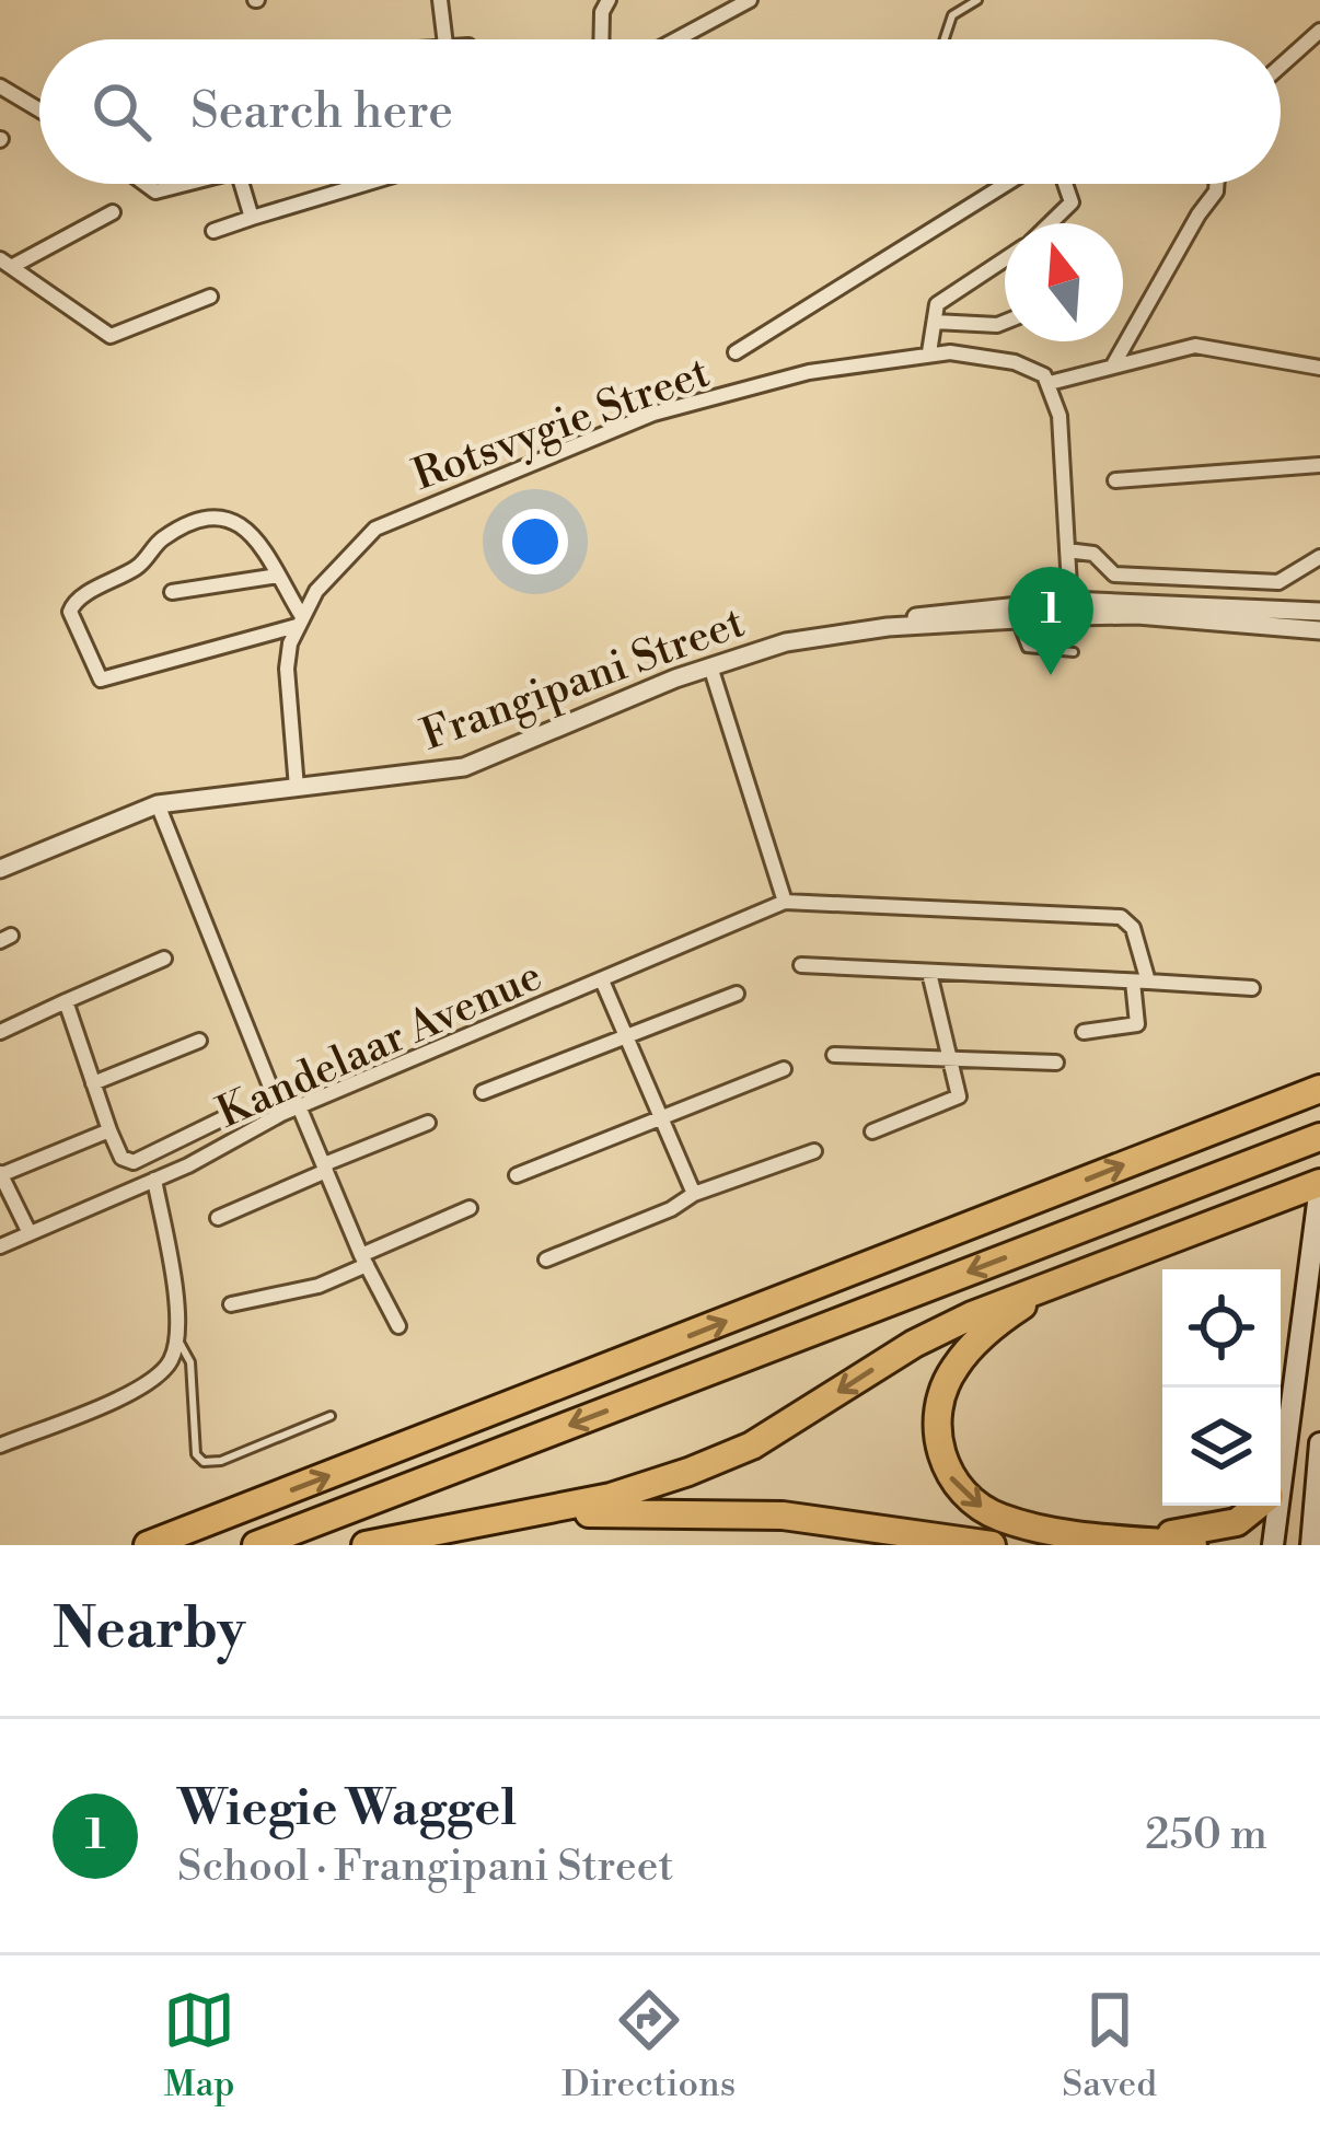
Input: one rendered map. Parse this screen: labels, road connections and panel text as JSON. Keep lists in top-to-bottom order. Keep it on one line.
{"streets":{"street":["Rotsvygie Street","Frangipani Street","Kandelaar Avenue"]},"crossings":[["Rotsvygie Street","Frangipani Street"]],"north":"top","page":{"search":"Search here","pins":"1","heading":"Nearby","list":[{"mark":"1","name":"Wiegie Waggel","note":"School · Frangipani Street","value":"250 m"}],"nav":["Map","Directions","Saved"]}}
